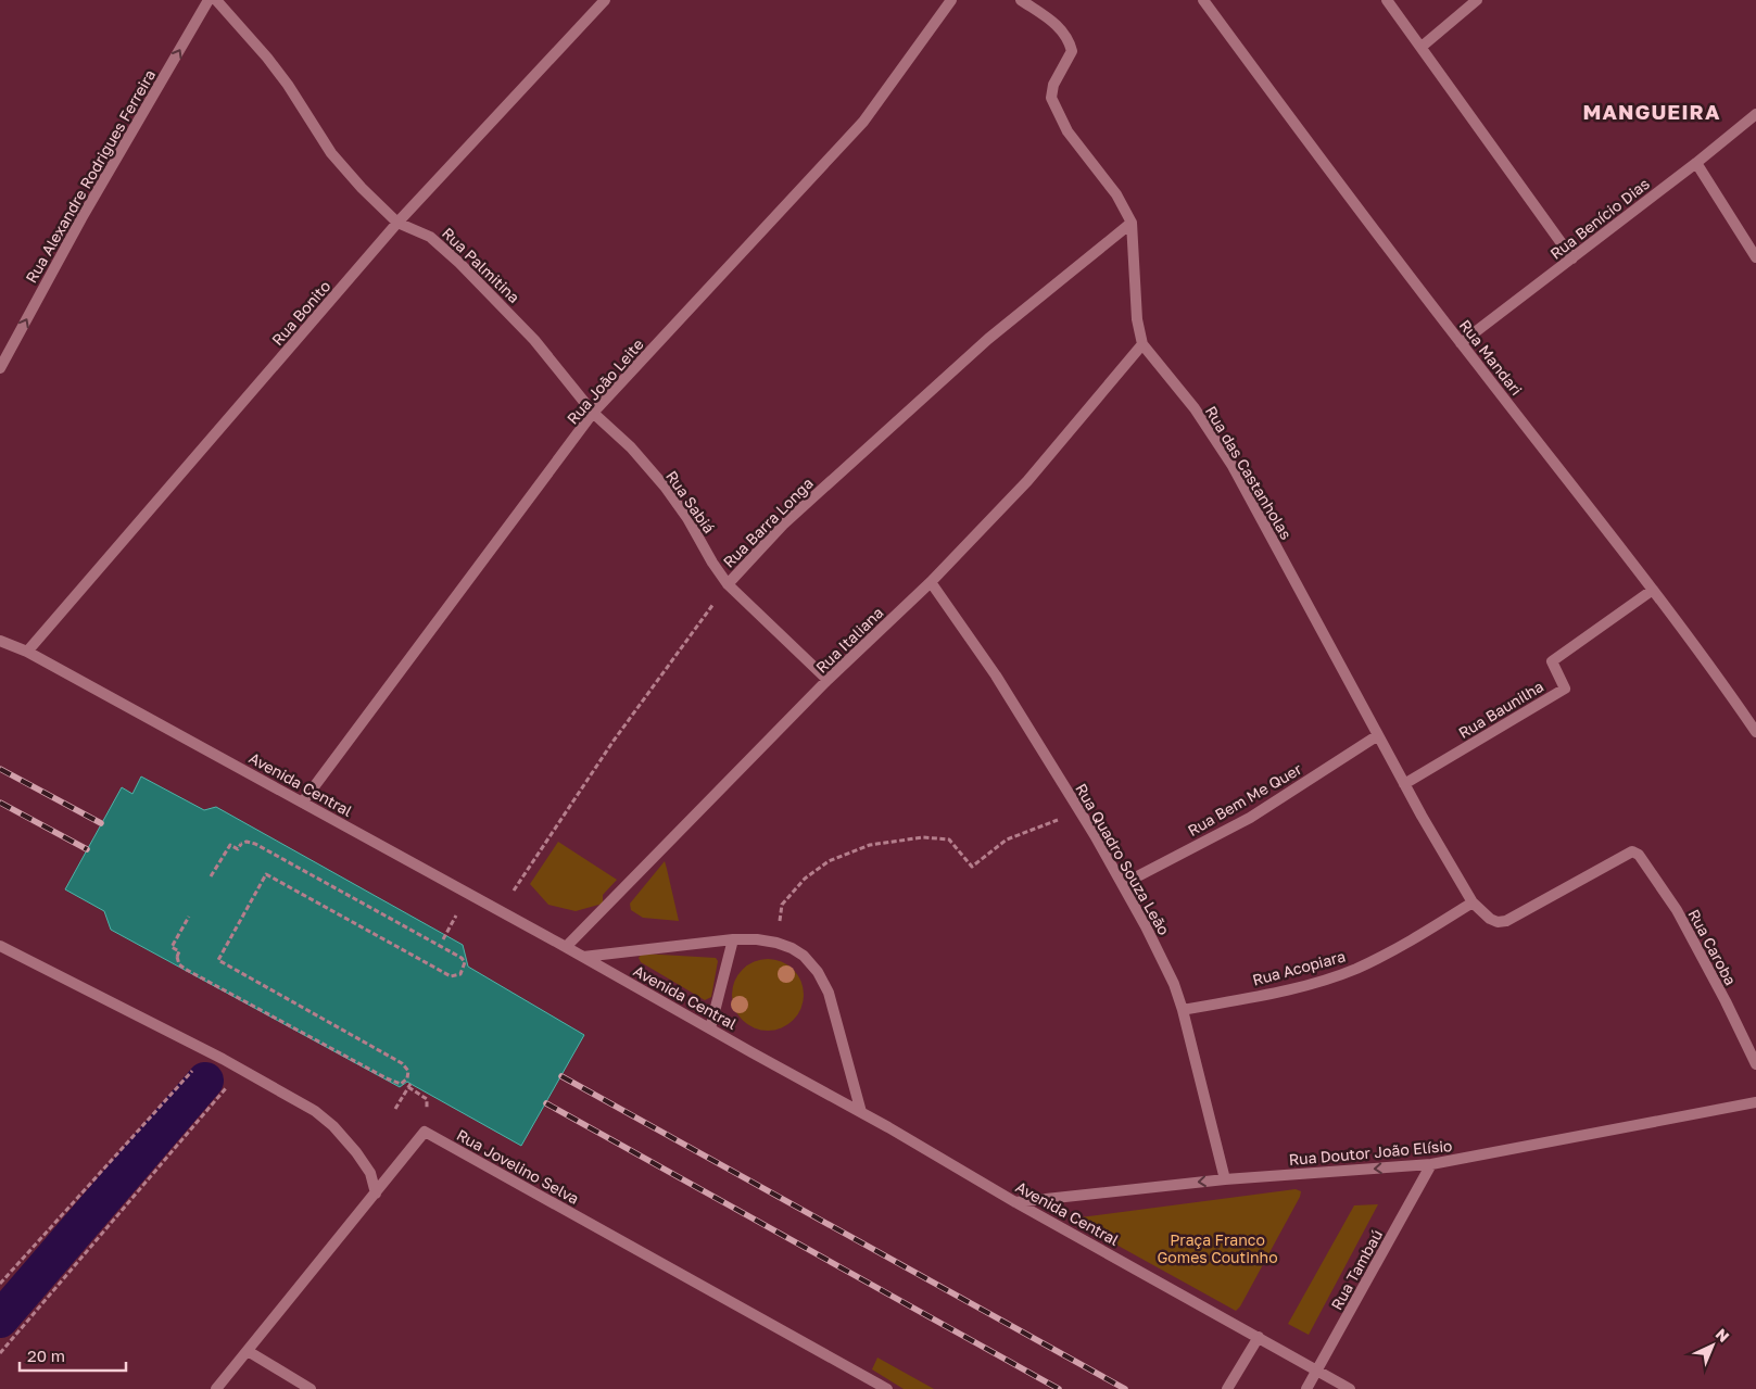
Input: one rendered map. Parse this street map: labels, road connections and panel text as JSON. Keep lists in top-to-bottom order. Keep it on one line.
{"streets":{"street":["Rua Alexandre Rodrigues Ferreira","Rua Benício Dias","Rua Palmitina","Rua Bonito","Rua Mandari","Rua João Leite","Rua das Castanholas","Rua Sabiá","Rua Barra Longa","Rua Italiana","Rua Baunilha","Avenida Central","Rua Bem Me Quer","Rua Quadro Souza Leão","Rua Caroba","Rua Acopiara","Rua Doutor João Elísio","Rua Jovelino Selva","Rua Tambaú"]},"crossings":[["Rua Benício Dias","Rua Mandari"],["Rua Palmitina","Rua Bonito"],["Rua Palmitina","Rua João Leite"],["Rua Palmitina","Rua Sabiá"],["Rua Bonito","Avenida Central"],["Rua Mandari","Rua Baunilha"],["Rua João Leite","Rua Sabiá"],["Rua João Leite","Avenida Central"],["Rua das Castanholas","Rua Barra Longa"],["Rua das Castanholas","Rua Italiana"],["Rua das Castanholas","Rua Baunilha"],["Rua das Castanholas","Rua Bem Me Quer"],["Rua das Castanholas","Rua Caroba"],["Rua das Castanholas","Rua Acopiara"],["Rua Sabiá","Rua Barra Longa"],["Rua Sabiá","Rua Italiana"],["Rua Barra Longa","Avenida Central"],["Rua Italiana","Avenida Central"],["Rua Italiana","Rua Quadro Souza Leão"],["Avenida Central","Rua Doutor João Elísio"],["Avenida Central","Rua Tambaú"],["Rua Bem Me Quer","Rua Quadro Souza Leão"],["Rua Quadro Souza Leão","Rua Acopiara"],["Rua Quadro Souza Leão","Rua Doutor João Elísio"],["Rua Doutor João Elísio","Rua Tambaú"]],"one_way":["Rua Alexandre Rodrigues Ferreira","Rua Doutor João Elísio"],"districts":["MANGUEIRA"],"parks":["Praça Franco Gomes Coutinho"],"scale_bar":"20 m","north":"top right"}
